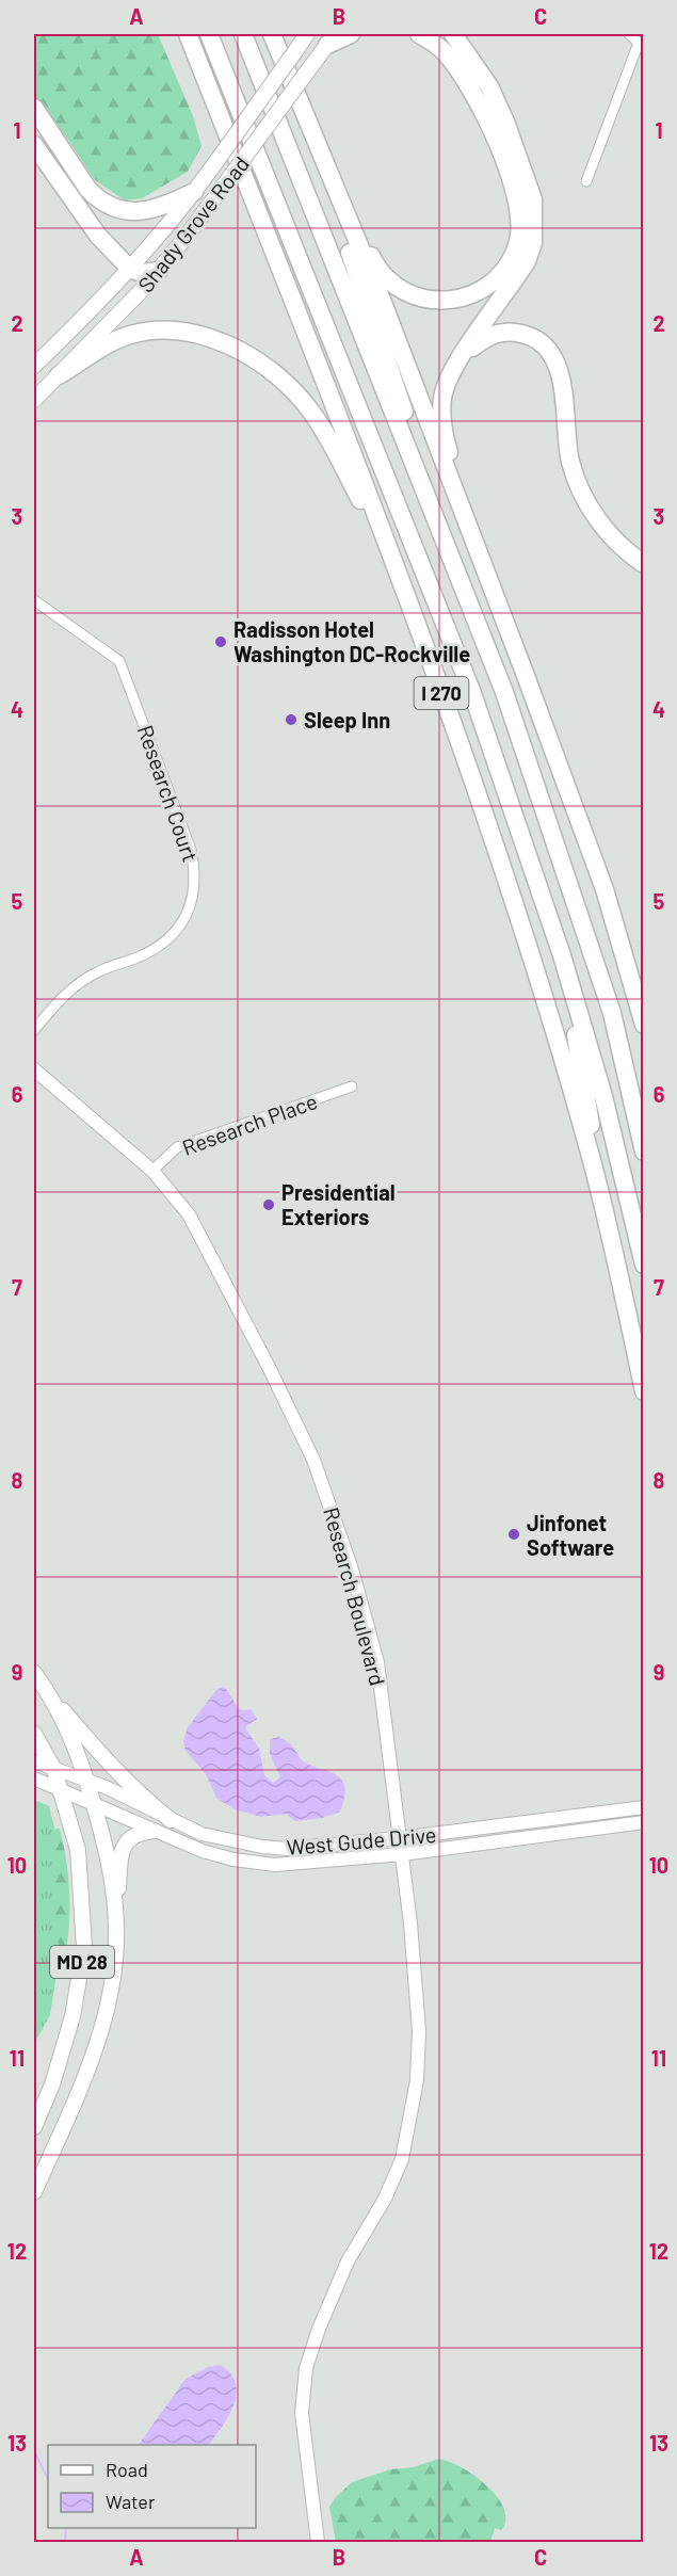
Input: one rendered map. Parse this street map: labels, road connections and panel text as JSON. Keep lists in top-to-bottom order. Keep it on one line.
{"streets":{"highway":["I 270"],"main road":["Shady Grove Road","MD 28"],"street":["Research Court","Research Place","Research Boulevard","West Gude Drive"]},"crossings":[["Research Place","Research Boulevard"],["Research Boulevard","West Gude Drive"],["West Gude Drive","MD 28"]],"places":["Radisson Hotel Washington DC-Rockville","Sleep Inn","Presidential Exteriors","Jinfonet Software"],"legend":["Road","Water"],"grid":{"columns":["A","B","C"],"rows":["1","2","3","4","5","6","7","8","9","10","11","12","13"]}}
